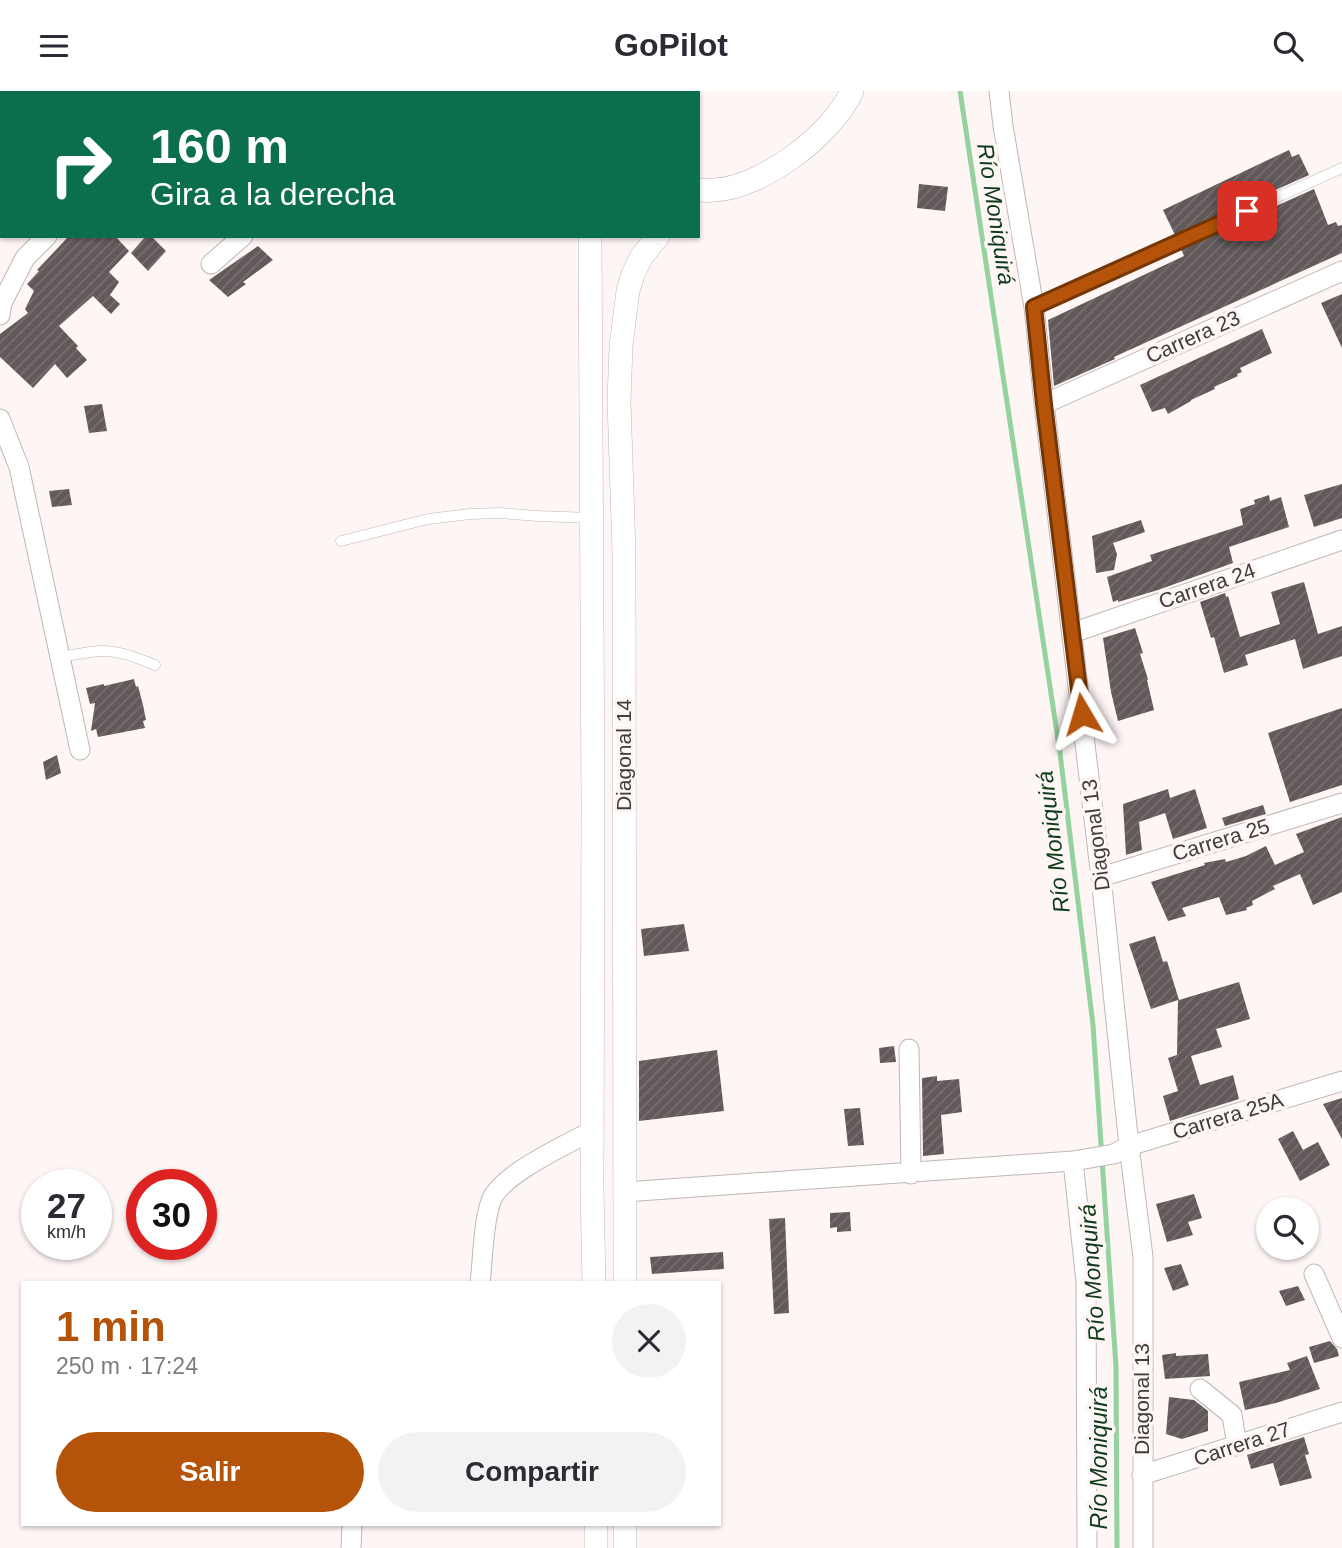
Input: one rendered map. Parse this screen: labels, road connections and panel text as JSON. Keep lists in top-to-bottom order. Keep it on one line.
{"streets":{"street":["Carrera 23","Carrera 24","Diagonal 14","Diagonal 13","Carrera 25","Carrera 25A","Carrera 27"]},"crossings":[["Carrera 23","Diagonal 13"],["Carrera 24","Diagonal 13"],["Diagonal 14","Carrera 25A"],["Diagonal 13","Carrera 25"],["Diagonal 13","Carrera 25A"],["Diagonal 13","Carrera 27"]],"water":["Río Moniquirá","Río Monquirá"],"page":{"header":"GoPilot","turn":["160 m","Gira a la derecha"],"speed":"27 km/h","limit":"30","heading":["1 min","250 m · 17:24"],"buttons":["Salir","Compartir"]}}
